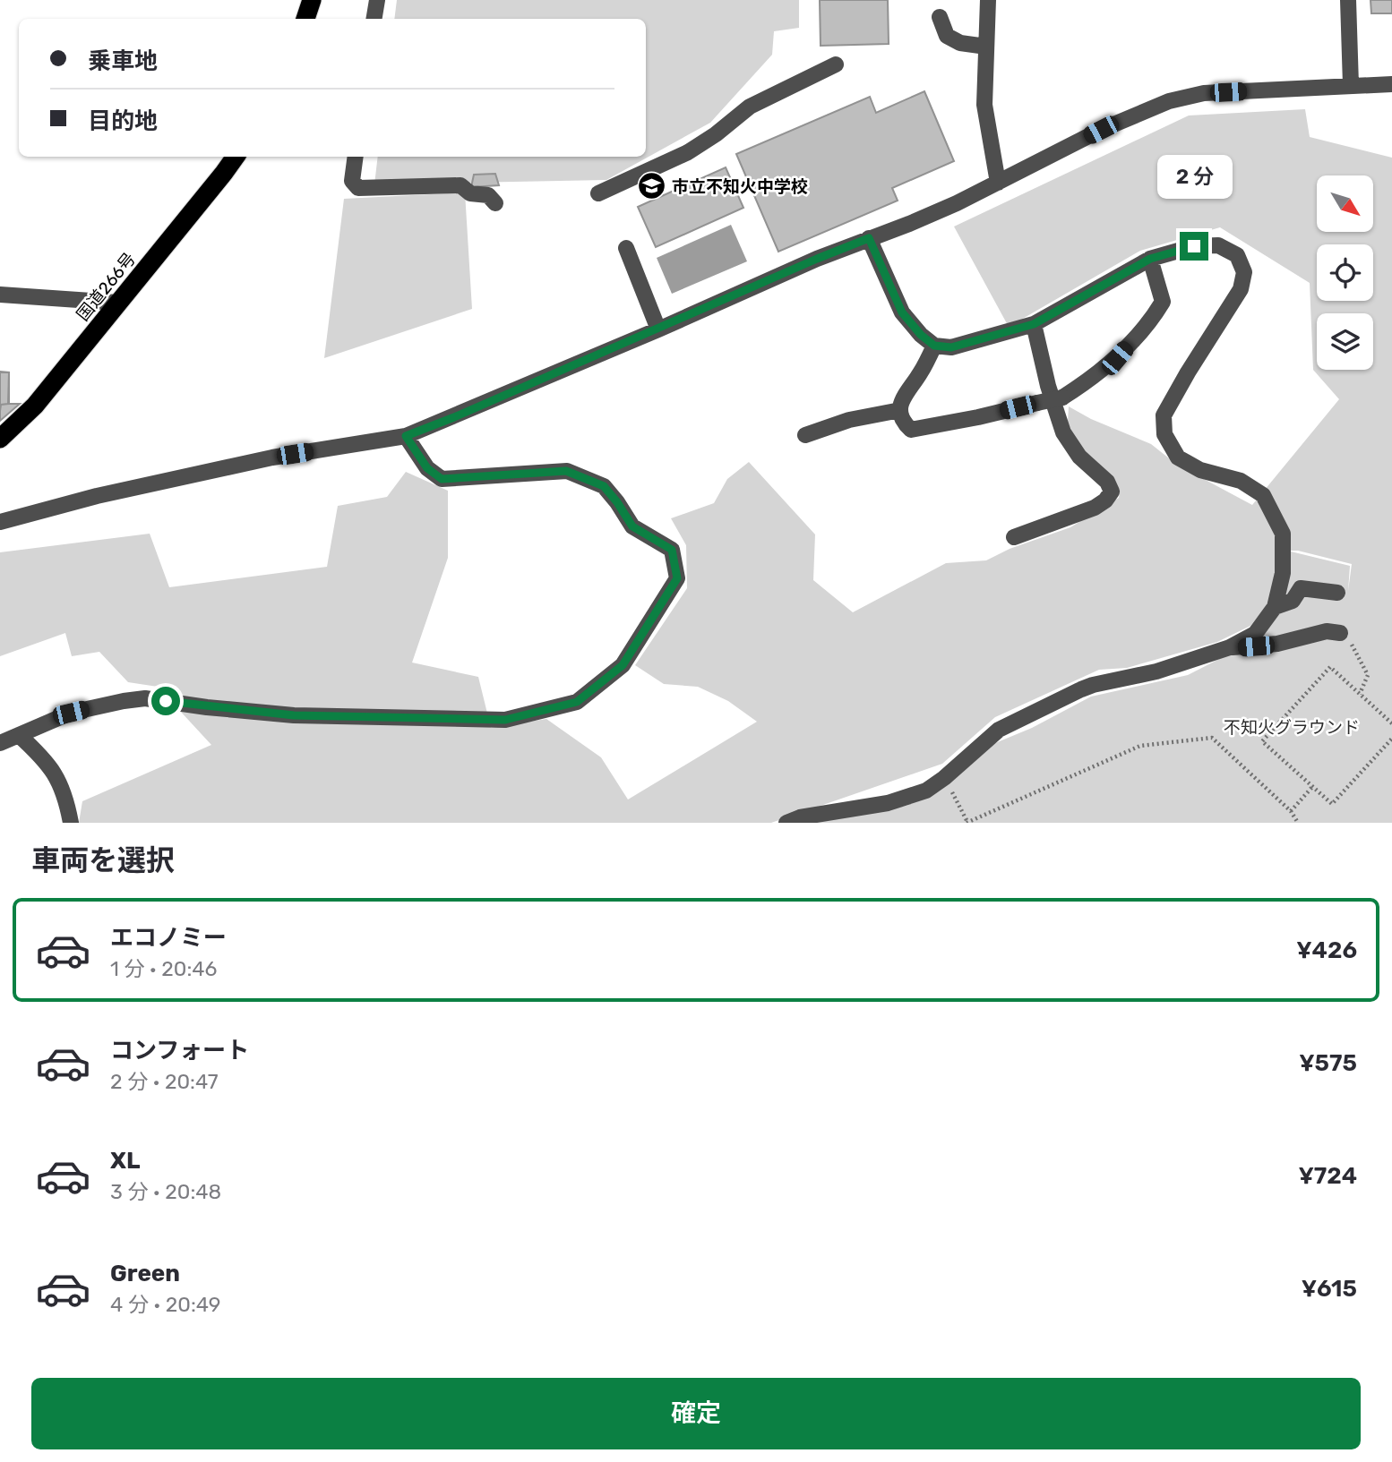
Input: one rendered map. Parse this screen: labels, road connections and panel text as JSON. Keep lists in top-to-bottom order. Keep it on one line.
{"streets":{"highway":["国道266号"]},"parks":["不知火グラウンド"],"places":{"school or university":["市立不知火中学校"]},"north":"bottom right","page":{"banner":["乗車地","目的地"],"bubble":"2 分","heading":"車両を選択","list":[{"name":"エコノミー","note":"1 分 · 20:46","value":"¥426"},{"name":"コンフォート","note":"2 分 · 20:47","value":"¥575"},{"name":"XL","note":"3 分 · 20:48","value":"¥724"},{"name":"Green","note":"4 分 · 20:49","value":"¥615"}],"buttons":"確定"}}
